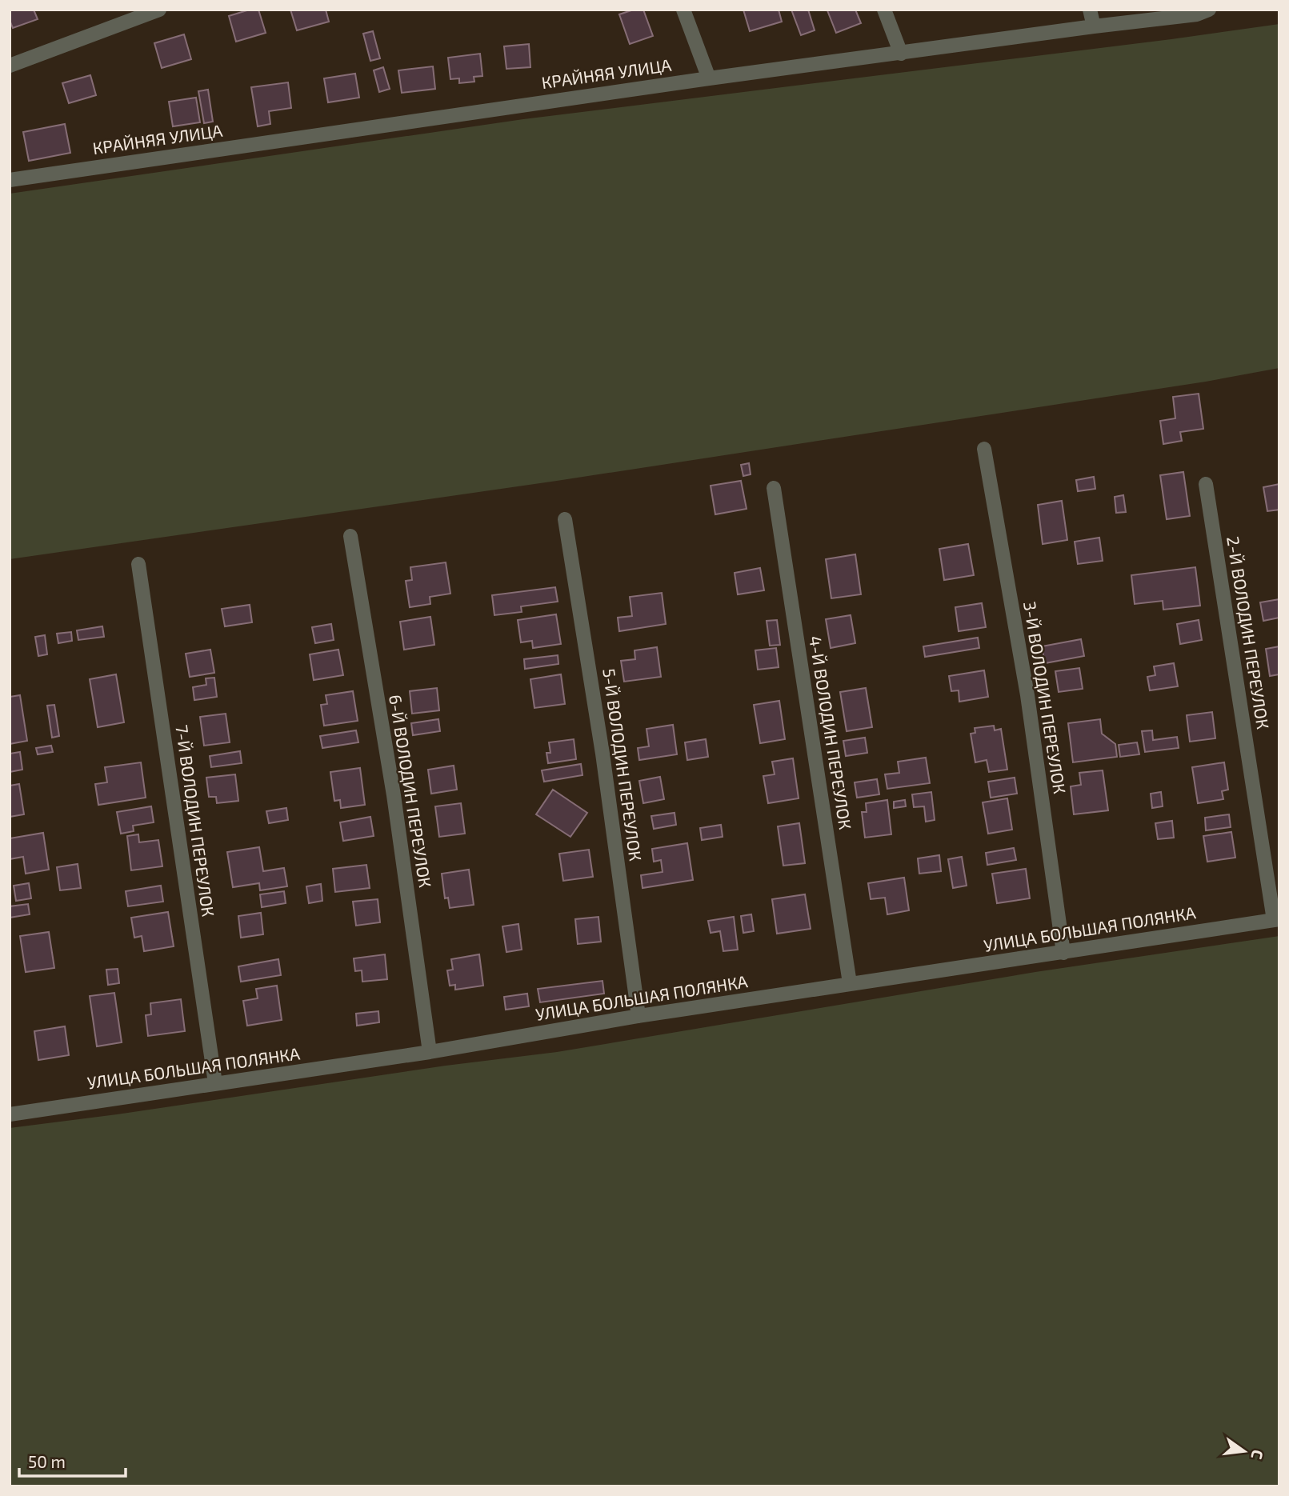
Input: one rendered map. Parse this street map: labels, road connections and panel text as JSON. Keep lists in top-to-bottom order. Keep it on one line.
{"streets":{"street":["КРАЙНЯЯ УЛИЦА","2-Й ВОЛОДИН ПЕРЕУЛОК","3-Й ВОЛОДИН ПЕРЕУЛОК","4-Й ВОЛОДИН ПЕРЕУЛОК","5-Й ВОЛОДИН ПЕРЕУЛОК","6-Й ВОЛОДИН ПЕРЕУЛОК","7-Й ВОЛОДИН ПЕРЕУЛОК","УЛИЦА БОЛЬШАЯ ПОЛЯНКА"]},"crossings":[["2-Й ВОЛОДИН ПЕРЕУЛОК","УЛИЦА БОЛЬШАЯ ПОЛЯНКА"],["3-Й ВОЛОДИН ПЕРЕУЛОК","УЛИЦА БОЛЬШАЯ ПОЛЯНКА"],["4-Й ВОЛОДИН ПЕРЕУЛОК","УЛИЦА БОЛЬШАЯ ПОЛЯНКА"],["5-Й ВОЛОДИН ПЕРЕУЛОК","УЛИЦА БОЛЬШАЯ ПОЛЯНКА"],["6-Й ВОЛОДИН ПЕРЕУЛОК","УЛИЦА БОЛЬШАЯ ПОЛЯНКА"],["7-Й ВОЛОДИН ПЕРЕУЛОК","УЛИЦА БОЛЬШАЯ ПОЛЯНКА"]],"scale_bar":"50 m","north":"right"}
